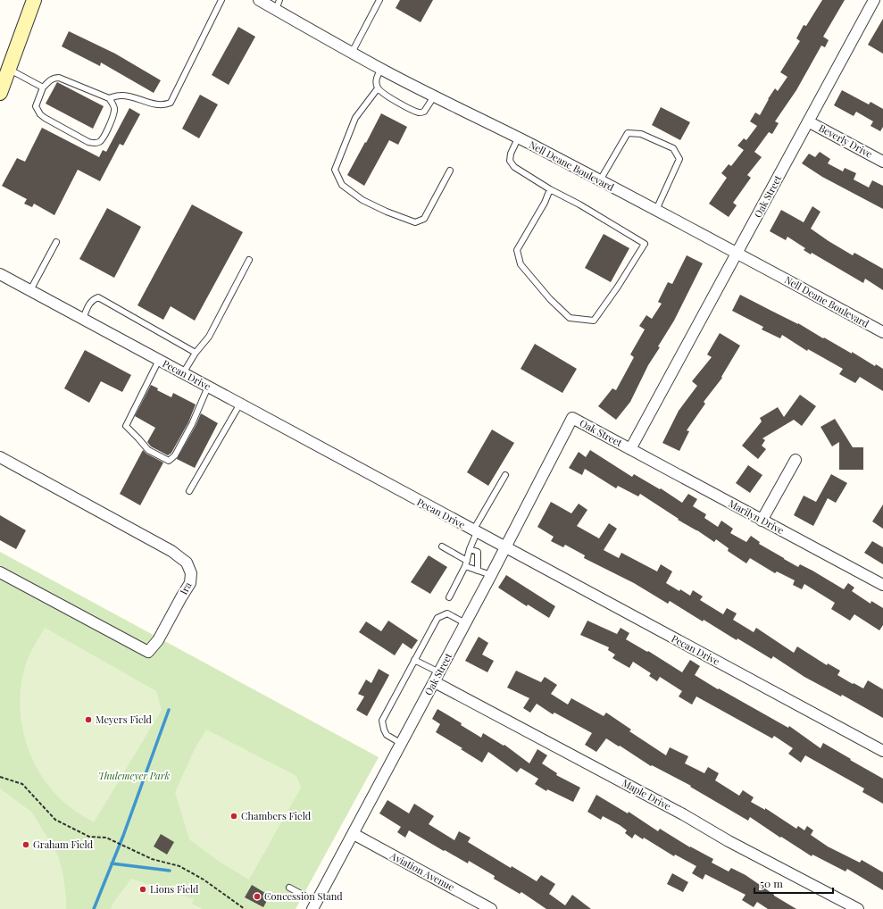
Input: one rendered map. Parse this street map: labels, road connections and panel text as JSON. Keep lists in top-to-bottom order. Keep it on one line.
{"streets":{"street":["Beverly Drive","Nell Deane Boulevard","Oak Street","Pecan Drive","Marilyn Drive","Ira","Maple Drive","Aviation Avenue"]},"crossings":[["Beverly Drive","Oak Street"],["Nell Deane Boulevard","Oak Street"],["Oak Street","Pecan Drive"],["Oak Street","Marilyn Drive"],["Oak Street","Maple Drive"],["Oak Street","Aviation Avenue"]],"parks":["Thulemeyer Park"],"places":["Meyers Field","Chambers Field","Graham Field","Lions Field","Concession Stand"],"scale_bar":"50 m"}
